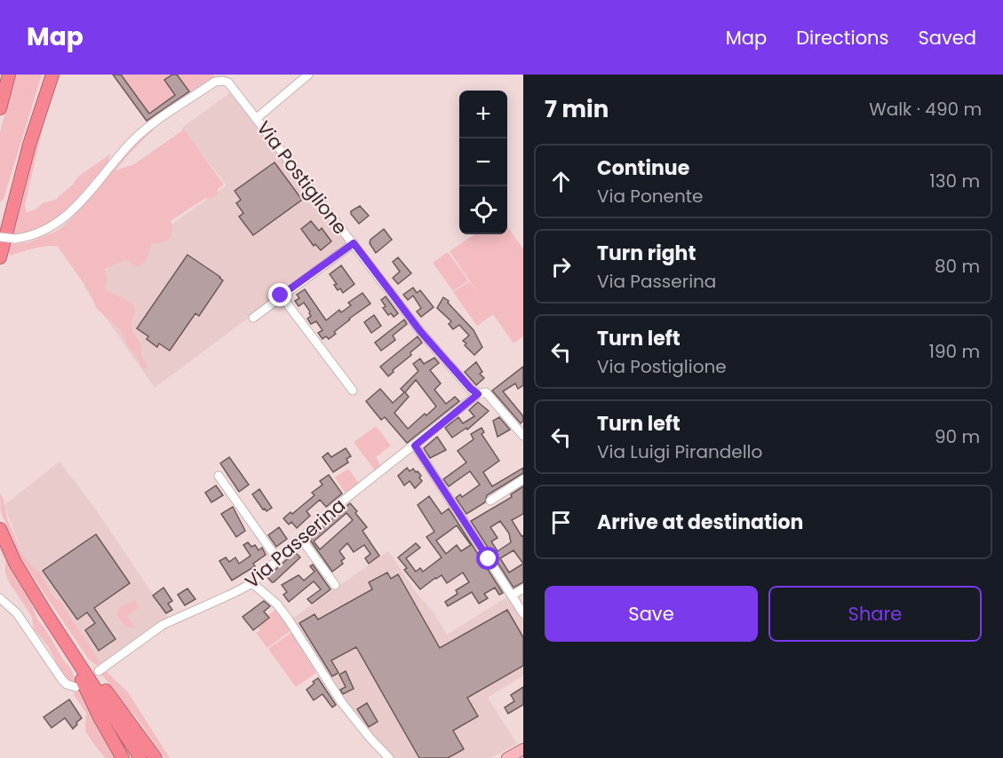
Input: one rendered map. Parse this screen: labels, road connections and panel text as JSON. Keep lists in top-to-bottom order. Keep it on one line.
{"streets":{"street":["Via Postiglione","Via Passerina"]},"crossings":[["Via Postiglione","Via Passerina"]],"page":{"header":"Map","nav":["Map","Directions","Saved"],"heading":["7 min","Walk · 490 m"],"map_buttons":["+","−"],"list":[["Continue","Via Ponente","130 m"],["Turn right","Via Passerina","80 m"],["Turn left","Via Postiglione","190 m"],["Turn left","Via Luigi Pirandello","90 m"],"Arrive at destination"],"buttons":["Save","Share"]}}
